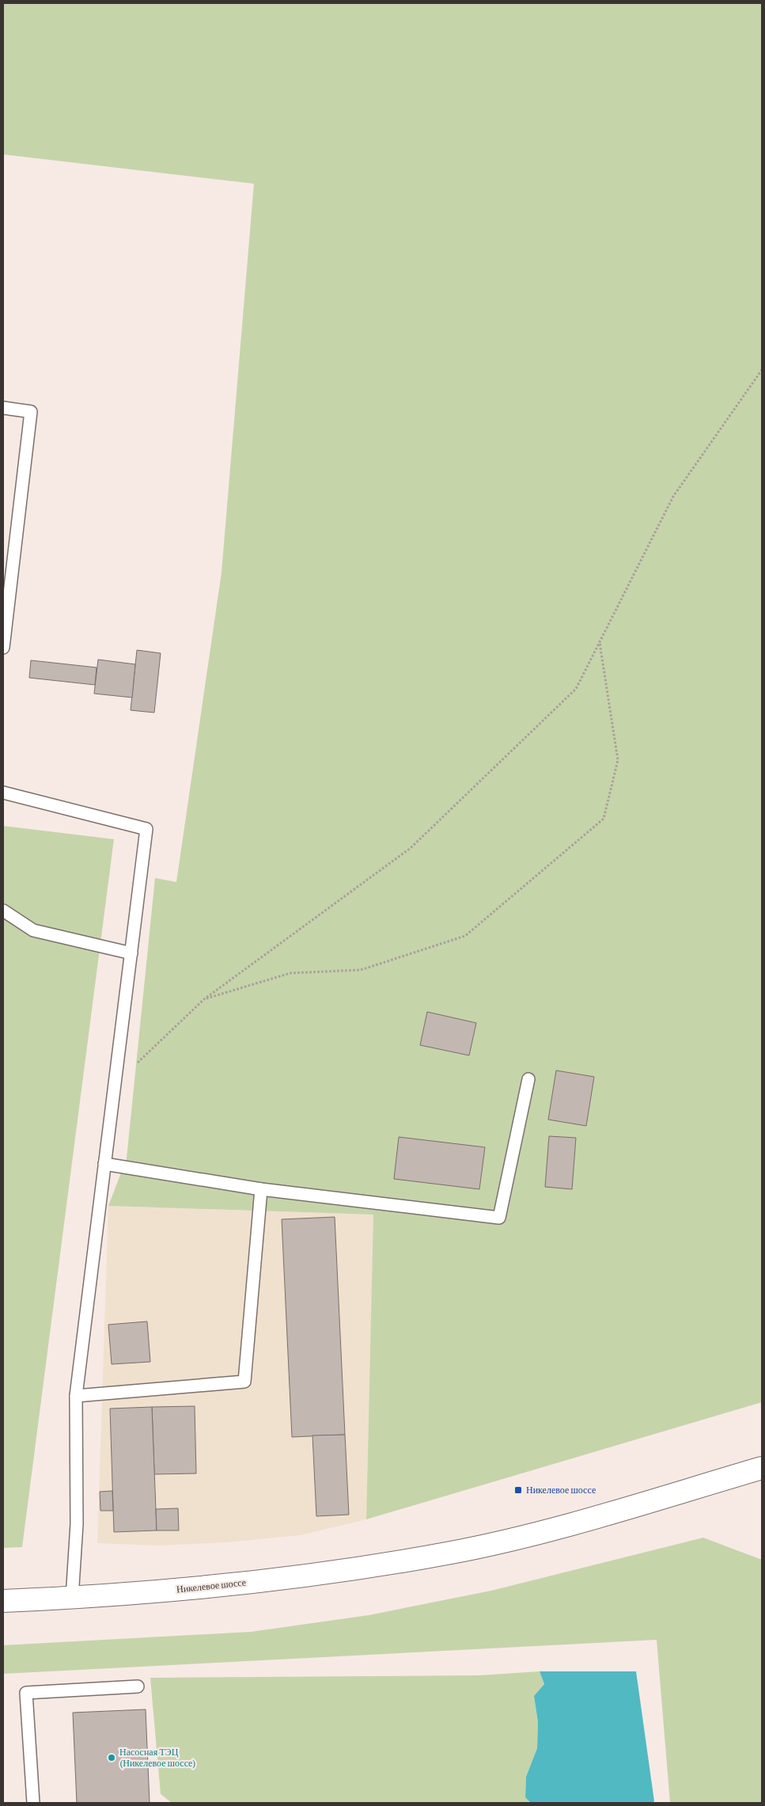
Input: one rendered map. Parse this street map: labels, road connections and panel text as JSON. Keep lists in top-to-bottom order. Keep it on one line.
{"streets":{"main road":["Никелевое шоссе"]},"places":{"transit":["Никелевое шоссе"],"other":["Насосная ТЭЦ (Никелевое шоссе)"]}}
